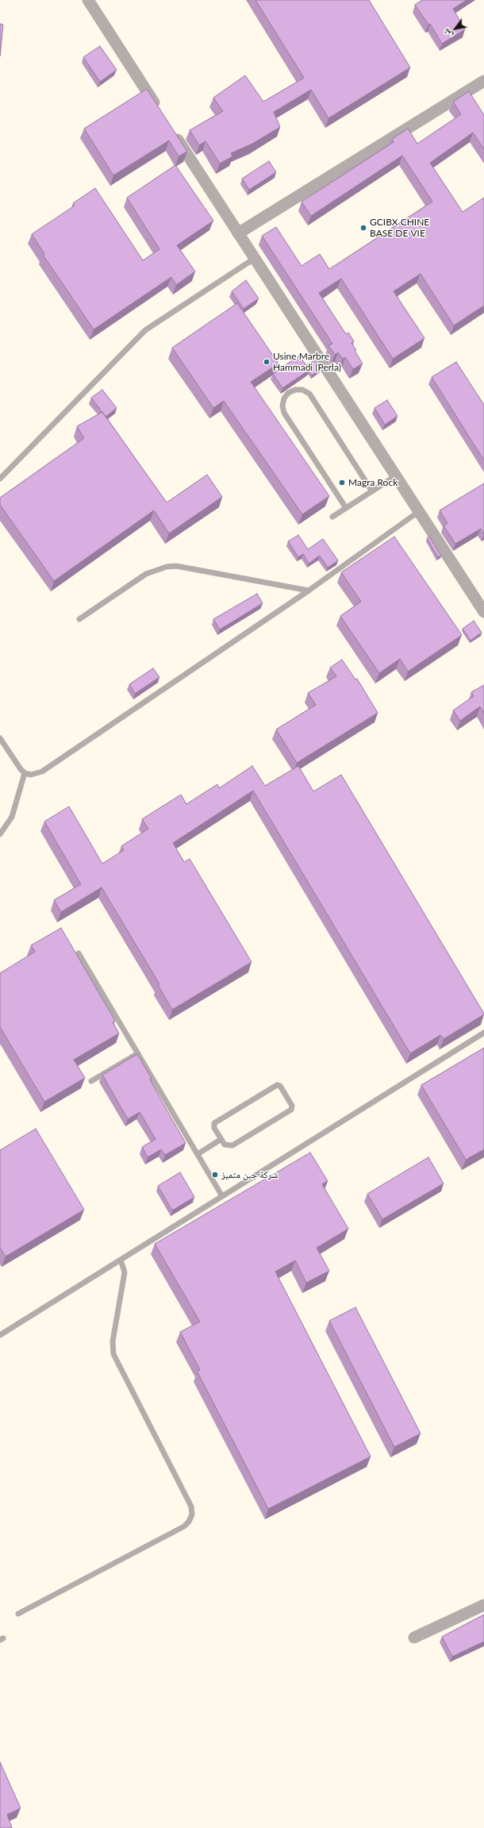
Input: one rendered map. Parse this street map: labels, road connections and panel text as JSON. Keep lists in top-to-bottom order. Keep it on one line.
{"places":["GCIBX CHINE BASE DE VIE","Usine Marbre Hammadi (Perla)","Magra Rock","شركة جبن متميز"],"north":"bottom left"}
